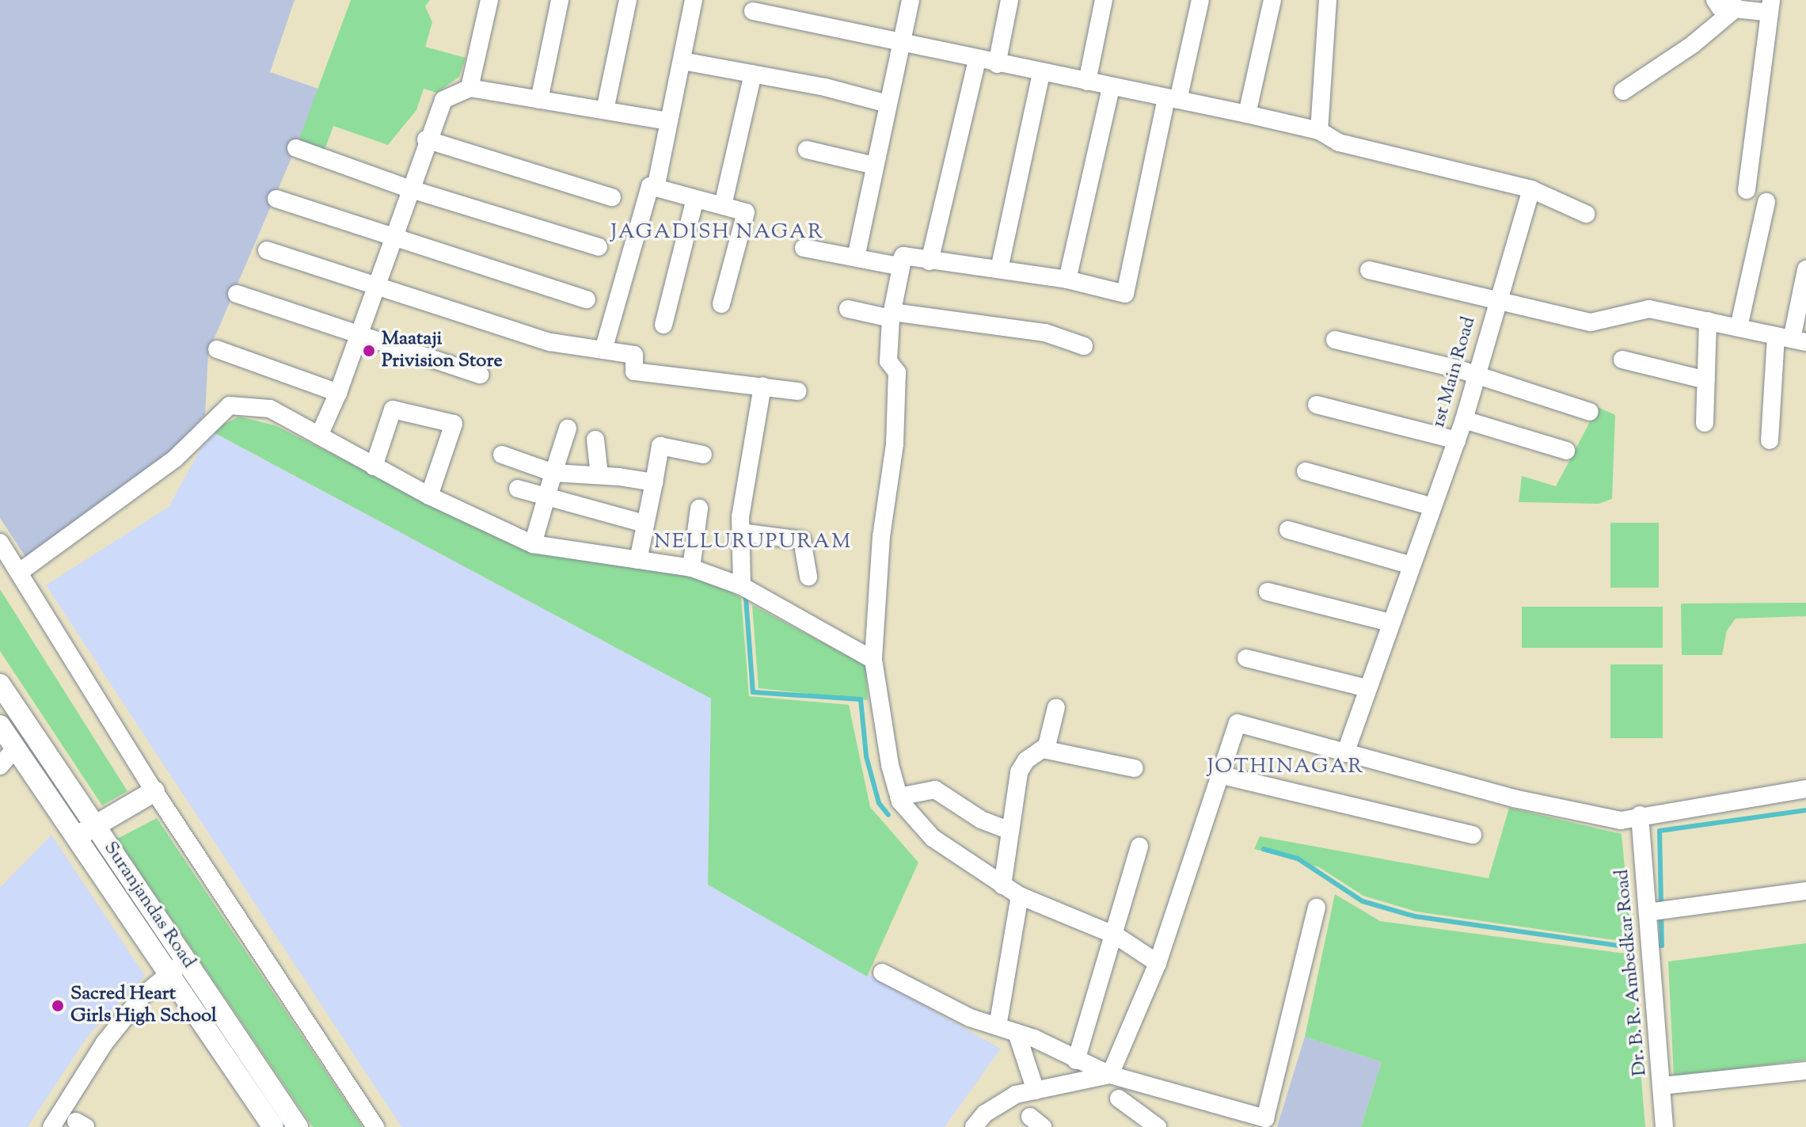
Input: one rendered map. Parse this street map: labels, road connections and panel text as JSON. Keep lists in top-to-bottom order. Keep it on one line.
{"streets":{"main road":["Suranjandas Road"],"street":["1st Main Road","Dr. B. R. Ambedkar Road"]},"districts":["JAGADISH NAGAR","NELLURUPURAM","JOTHINAGAR"],"places":["Maataji Privision Store","Sacred Heart Girls High School"]}
